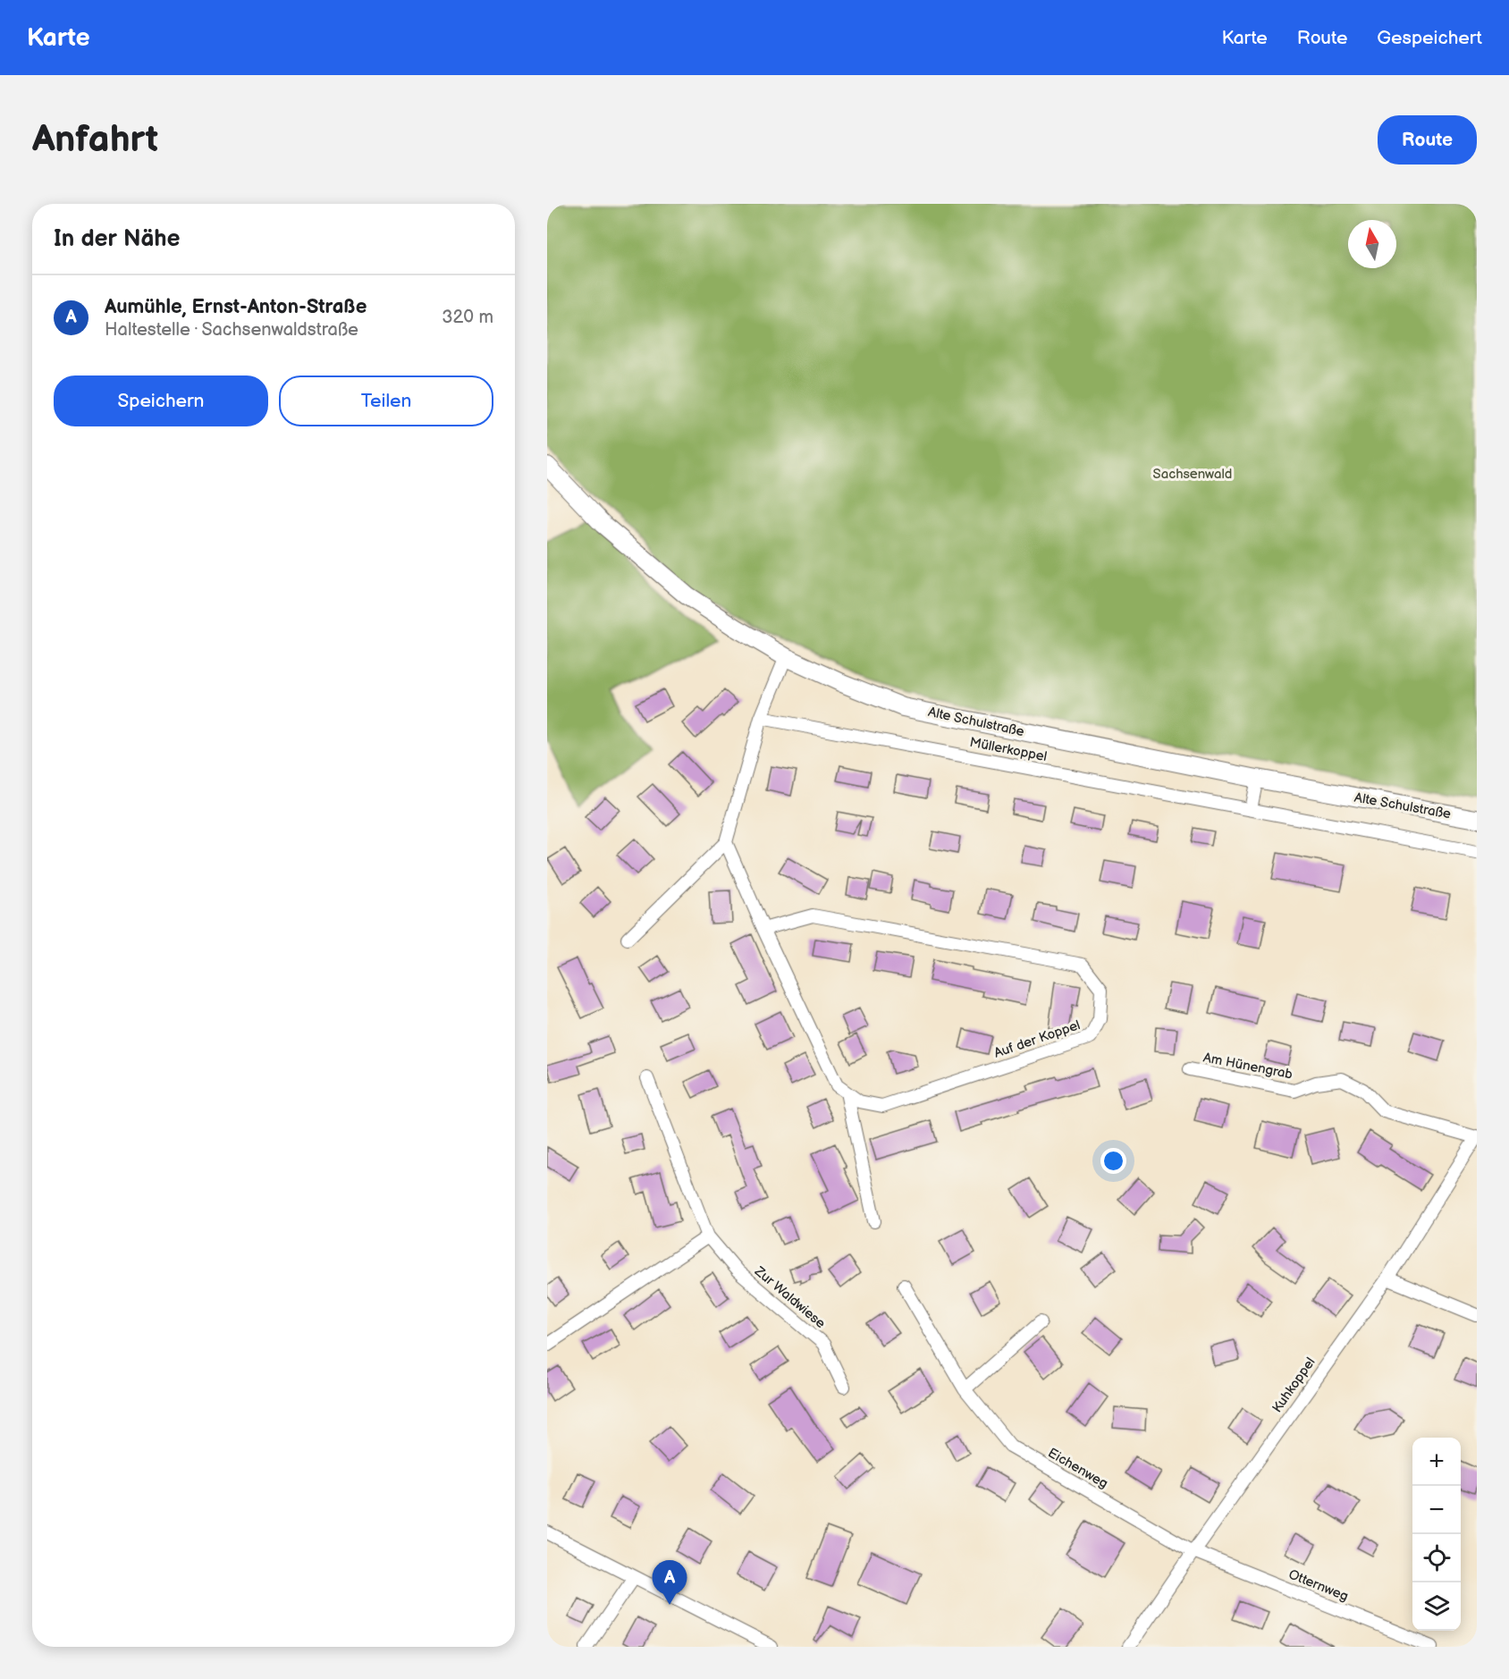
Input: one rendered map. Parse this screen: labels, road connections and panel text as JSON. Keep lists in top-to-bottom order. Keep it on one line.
{"streets":{"main road":["Alte Schulstraße"],"street":["Müllerkoppel","Auf der Koppel","Am Hünengrab","Zur Waldwiese","Kuhkoppel","Eichenweg","Otternweg"]},"crossings":[["Am Hünengrab","Kuhkoppel"],["Kuhkoppel","Eichenweg"],["Kuhkoppel","Otternweg"],["Eichenweg","Otternweg"]],"parks":["Sachsenwald"],"north":"top","page":{"header":"Karte","nav":["Karte","Route","Gespeichert"],"buttons":["Route",["Speichern","Teilen"]],"title":"Anfahrt","heading":"In der Nähe","list":[{"mark":"A","name":"Aumühle, Ernst-Anton-Straße","note":"Haltestelle · Sachsenwaldstraße","value":"320 m"}],"map_buttons":["+","−"],"pins":"A"}}
